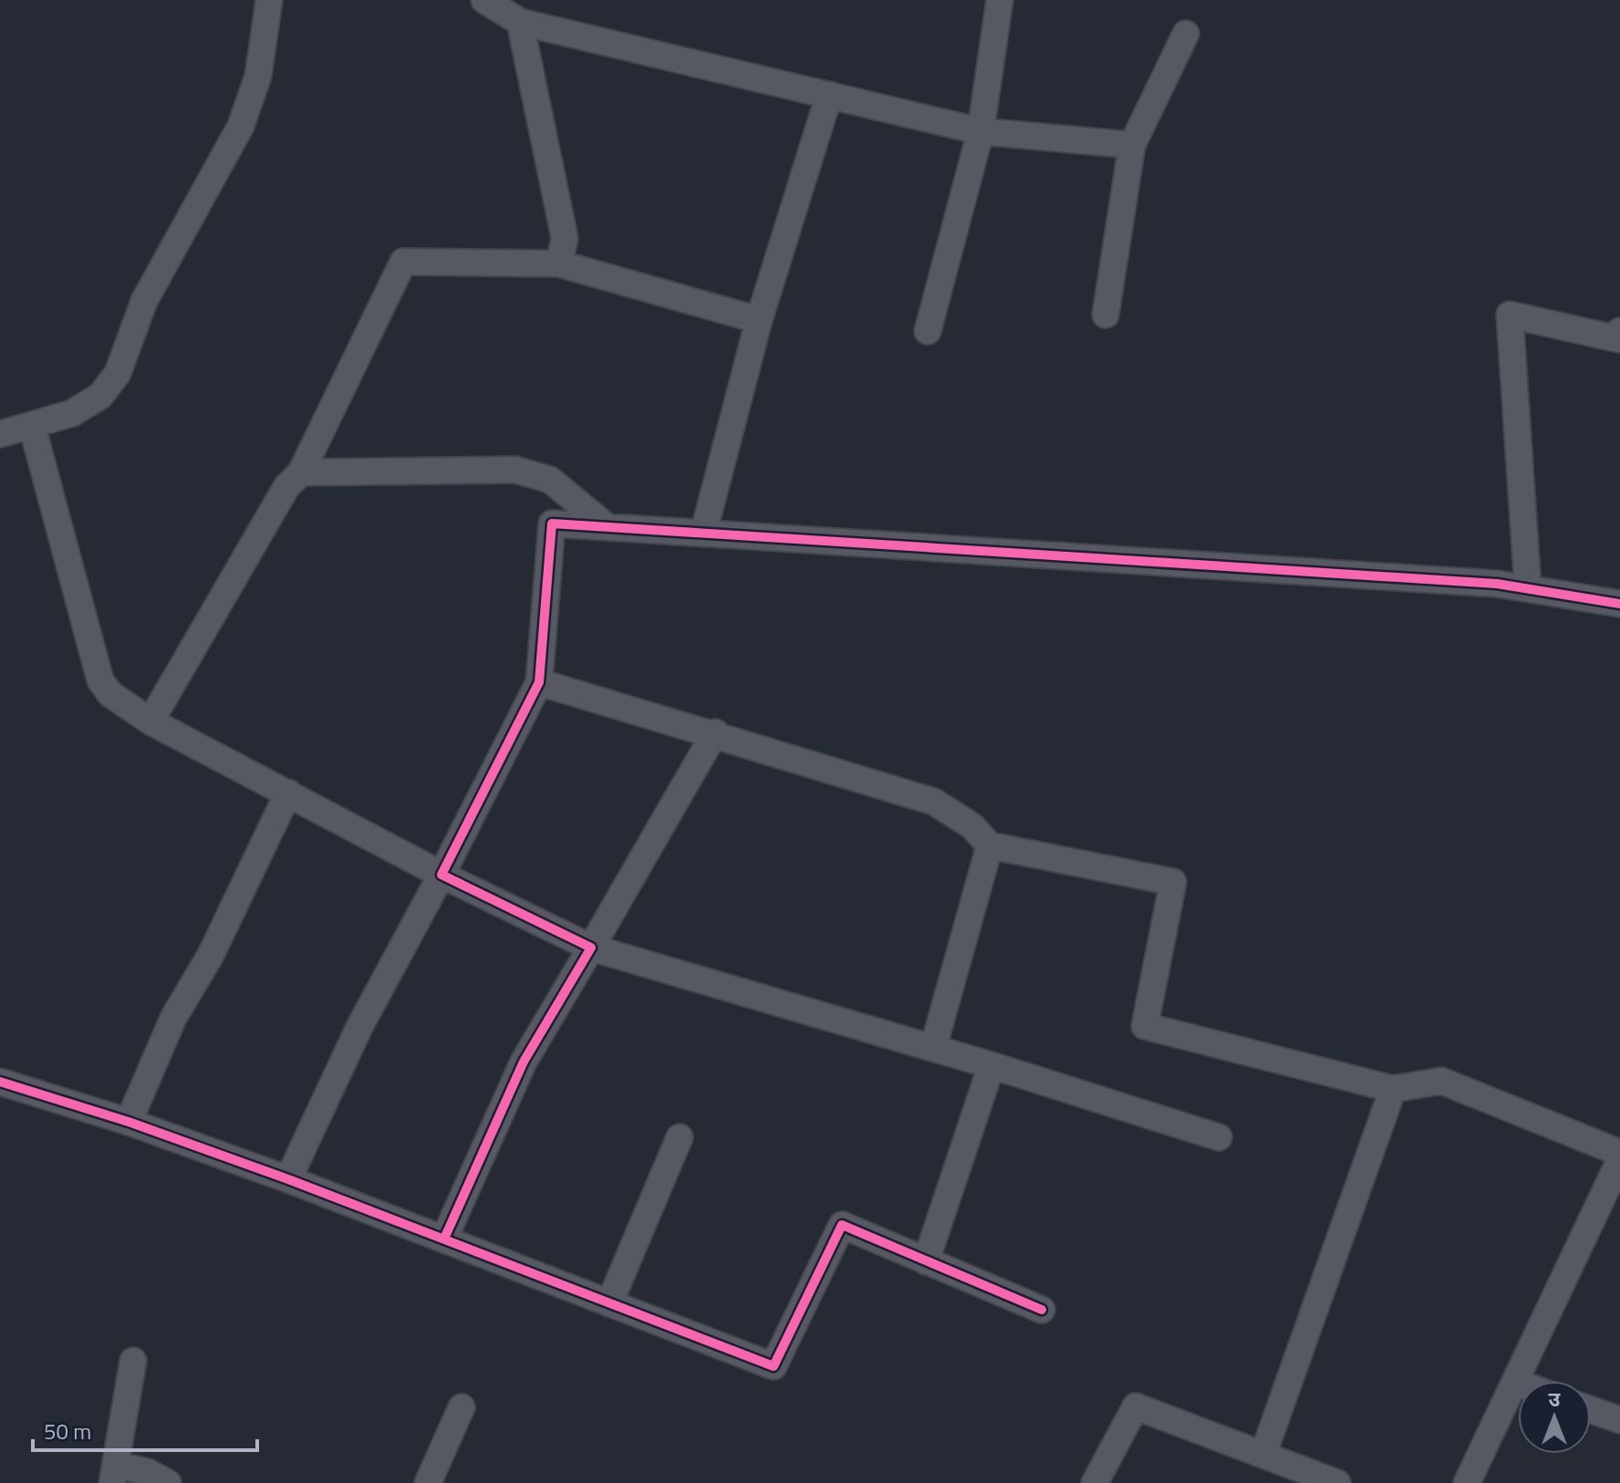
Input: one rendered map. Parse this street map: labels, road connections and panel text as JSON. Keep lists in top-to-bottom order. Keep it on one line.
{"scale_bar":"50 m","north":"top"}
